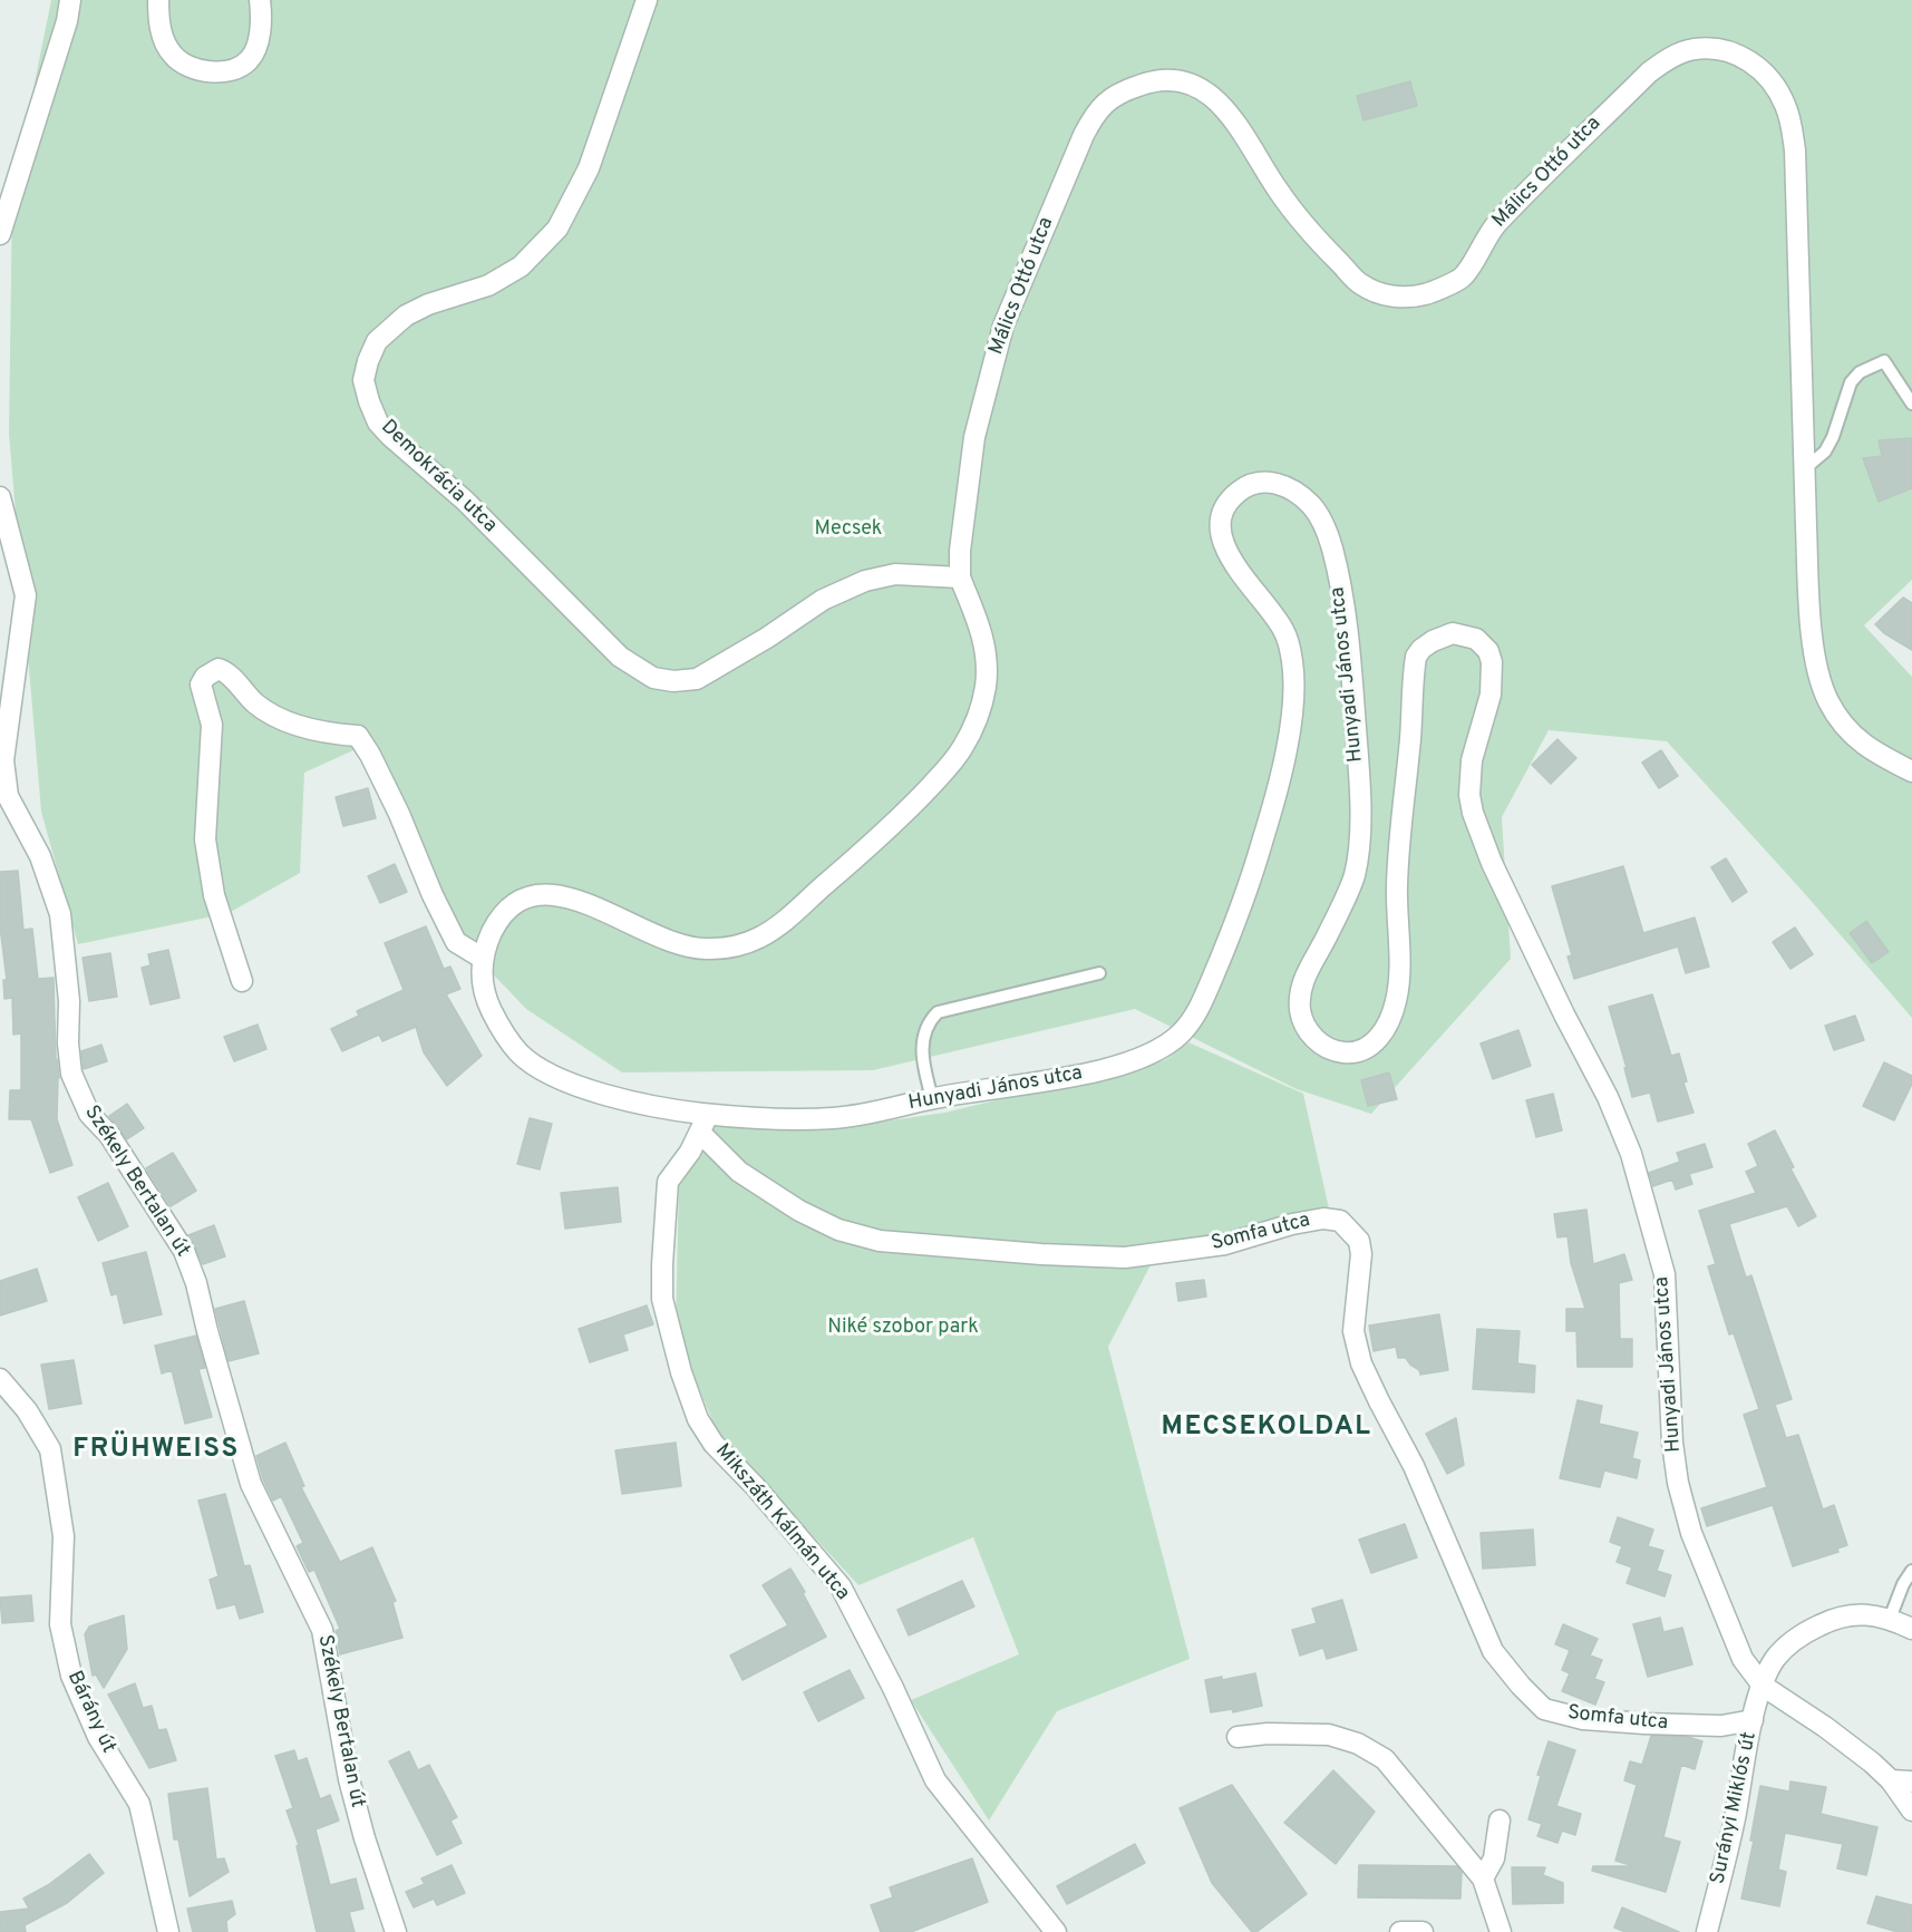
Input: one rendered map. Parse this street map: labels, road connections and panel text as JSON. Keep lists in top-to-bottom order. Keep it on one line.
{"streets":{"street":["Málics Ottó utca","Demokrácia utca","Hunyadi János utca","Székely Bertalan út","Somfa utca","Mikszáth Kálmán utca","Bárány út","Surányi Miklós út"]},"crossings":[["Málics Ottó utca","Demokrácia utca"],["Málics Ottó utca","Hunyadi János utca"],["Demokrácia utca","Hunyadi János utca"],["Hunyadi János utca","Somfa utca"],["Hunyadi János utca","Mikszáth Kálmán utca"],["Hunyadi János utca","Surányi Miklós út"],["Somfa utca","Mikszáth Kálmán utca"],["Somfa utca","Surányi Miklós út"]],"districts":["MECSEKOLDAL","FRÜHWEISS"],"parks":["Mecsek","Niké szobor park"]}
